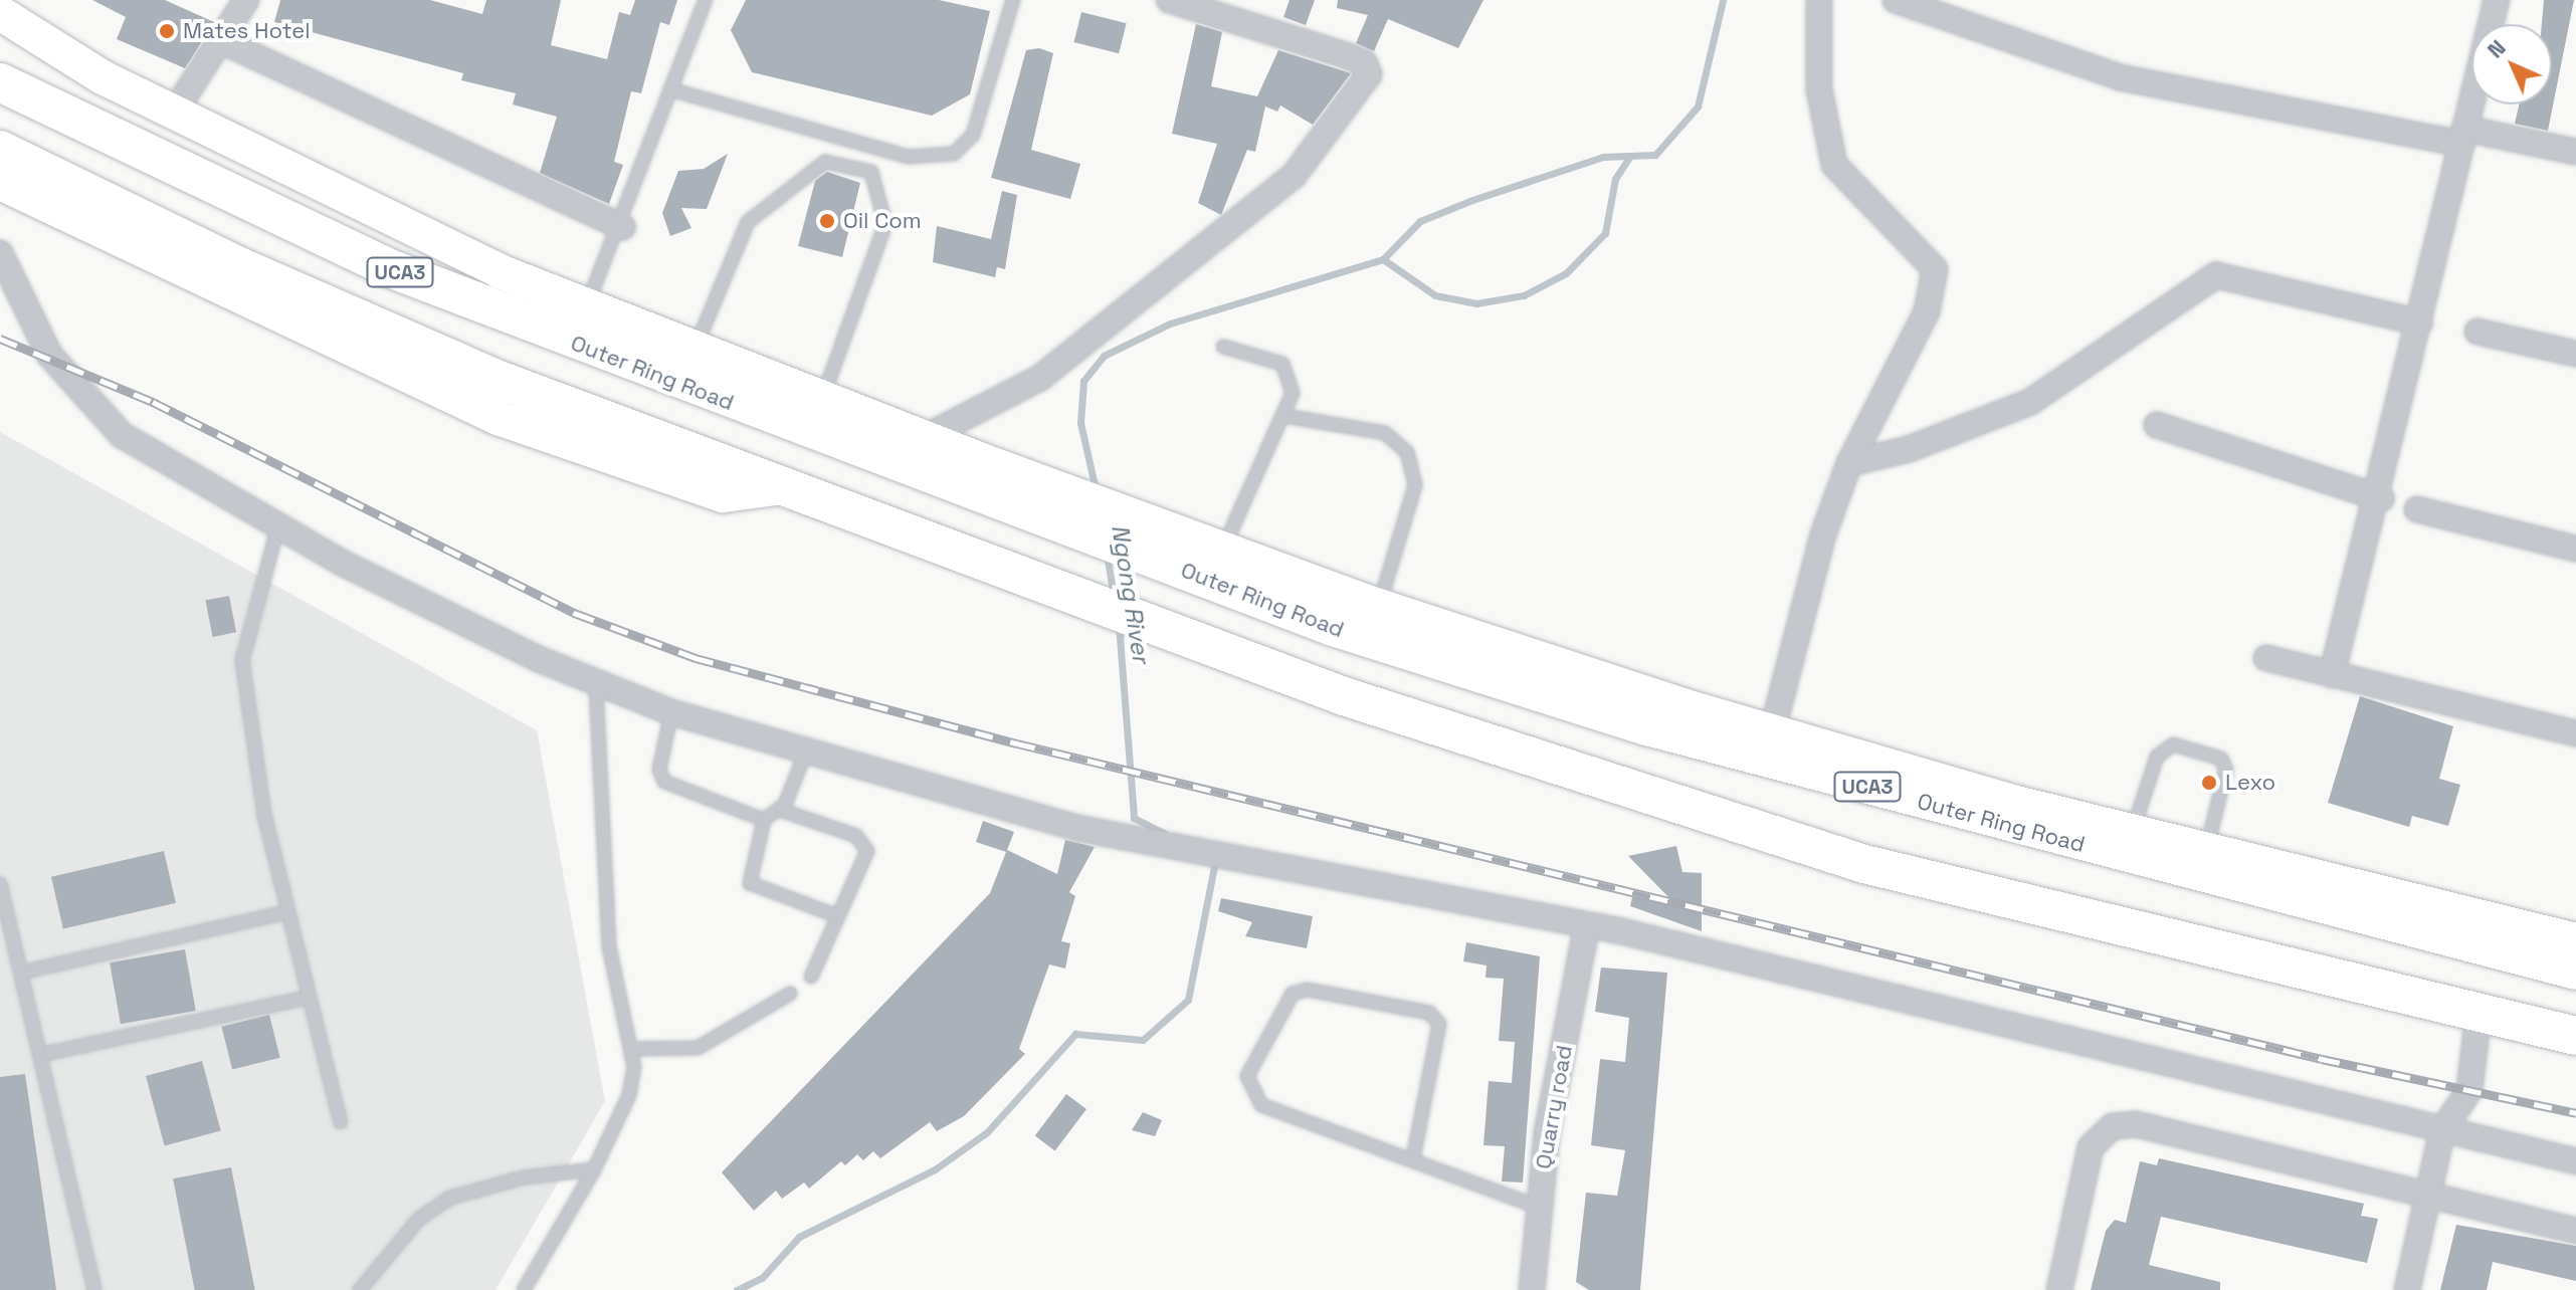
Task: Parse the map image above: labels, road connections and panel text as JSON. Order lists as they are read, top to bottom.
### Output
{
  "streets": {
    "main road": ["UCA3", "Outer Ring Road"],
    "street": ["Quarry road"]
  },
  "crossings": [
    ["UCA3", "Outer Ring Road"]
  ],
  "water": ["Ngong River"],
  "places": ["Mates Hotel", "Oil Com", "Lexo"],
  "north": "top left"
}
